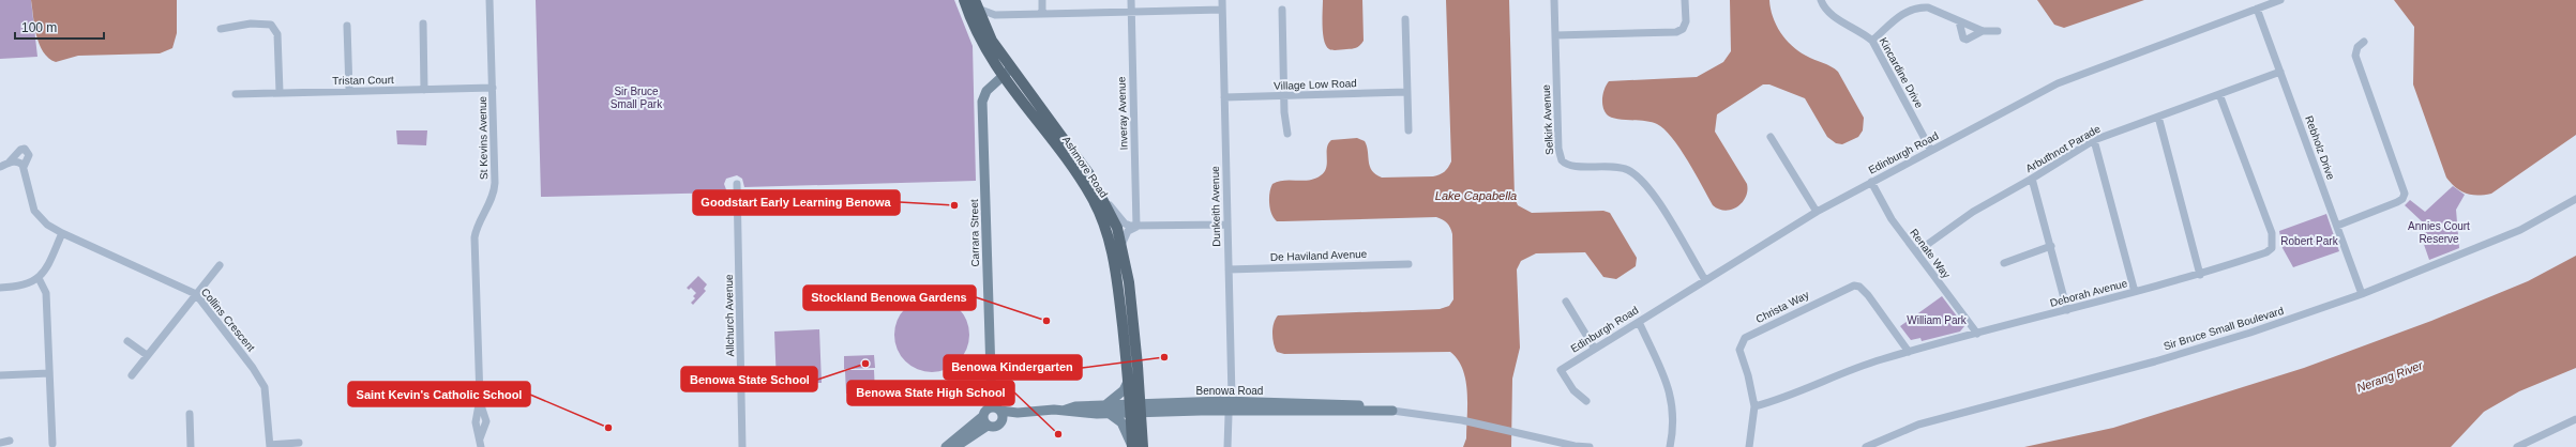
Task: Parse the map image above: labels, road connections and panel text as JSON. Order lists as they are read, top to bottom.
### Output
{
  "streets": {
    "main road": ["Ashmore Road", "Carrara Street", "Benowa Road"],
    "street": [
      "Kincardine Drive",
      "Tristan Court",
      "Village Low Road",
      "Inveray Avenue",
      "Selkirk Avenue",
      "St Kevins Avenue",
      "Rebholz Drive",
      "Arbuthnot Parade",
      "Edinburgh Road",
      "Dunkeith Avenue",
      "Renate Way",
      "De Haviland Avenue",
      "Deborah Avenue",
      "Christa Way",
      "Allchurch Avenue",
      "Collins Crescent",
      "Sir Bruce Small Boulevard"
    ]
  },
  "crossings": [
    ["Kincardine Drive", "Edinburgh Road"],
    ["Tristan Court", "St Kevins Avenue"],
    ["Village Low Road", "Dunkeith Avenue"],
    ["Selkirk Avenue", "Edinburgh Road"],
    ["Rebholz Drive", "Arbuthnot Parade"],
    ["Rebholz Drive", "Edinburgh Road"],
    ["Rebholz Drive", "Sir Bruce Small Boulevard"],
    ["Arbuthnot Parade", "Renate Way"],
    ["Arbuthnot Parade", "Deborah Avenue"],
    ["Edinburgh Road", "Renate Way"],
    ["Ashmore Road", "Carrara Street"],
    ["Ashmore Road", "Benowa Road"],
    ["Dunkeith Avenue", "De Haviland Avenue"],
    ["Dunkeith Avenue", "Benowa Road"],
    ["Carrara Street", "Benowa Road"],
    ["Renate Way", "Deborah Avenue"],
    ["Deborah Avenue", "Christa Way"]
  ],
  "water": ["Lake Capabella", "Nerang River"],
  "parks": [
    "Sir Bruce Small Park",
    "Annies Court Reserve",
    "Robert Park",
    "William Park"
  ],
  "places": [
    "Goodstart Early Learning Benowa",
    "Stockland Benowa Gardens",
    "Benowa Kindergarten",
    "Benowa State School",
    "Saint Kevin's Catholic School",
    "Benowa State High School"
  ],
  "scale_bar": "100 m"
}
